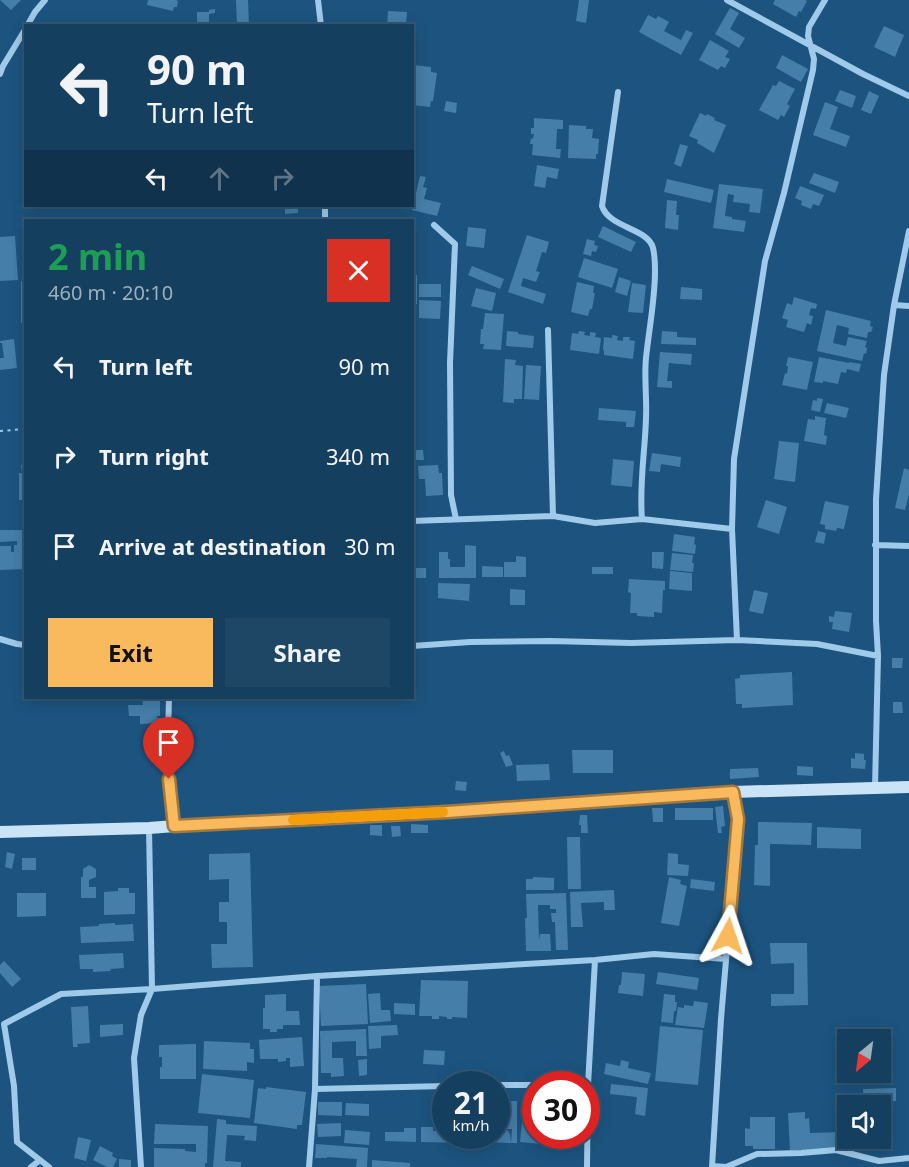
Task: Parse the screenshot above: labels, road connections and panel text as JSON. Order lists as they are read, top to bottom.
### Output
{
  "north": "bottom left",
  "page": {
    "turn": ["90 m", "Turn left"],
    "heading": ["2 min", "460 m · 20:10"],
    "list": [
      {
        "name": "Turn left",
        "value": "90 m"
      },
      {
        "name": "Turn right",
        "value": "340 m"
      },
      {
        "name": "Arrive at destination",
        "value": "30 m"
      }
    ],
    "buttons": ["Exit", "Share"],
    "speed": "21 km/h",
    "limit": "30"
  }
}
